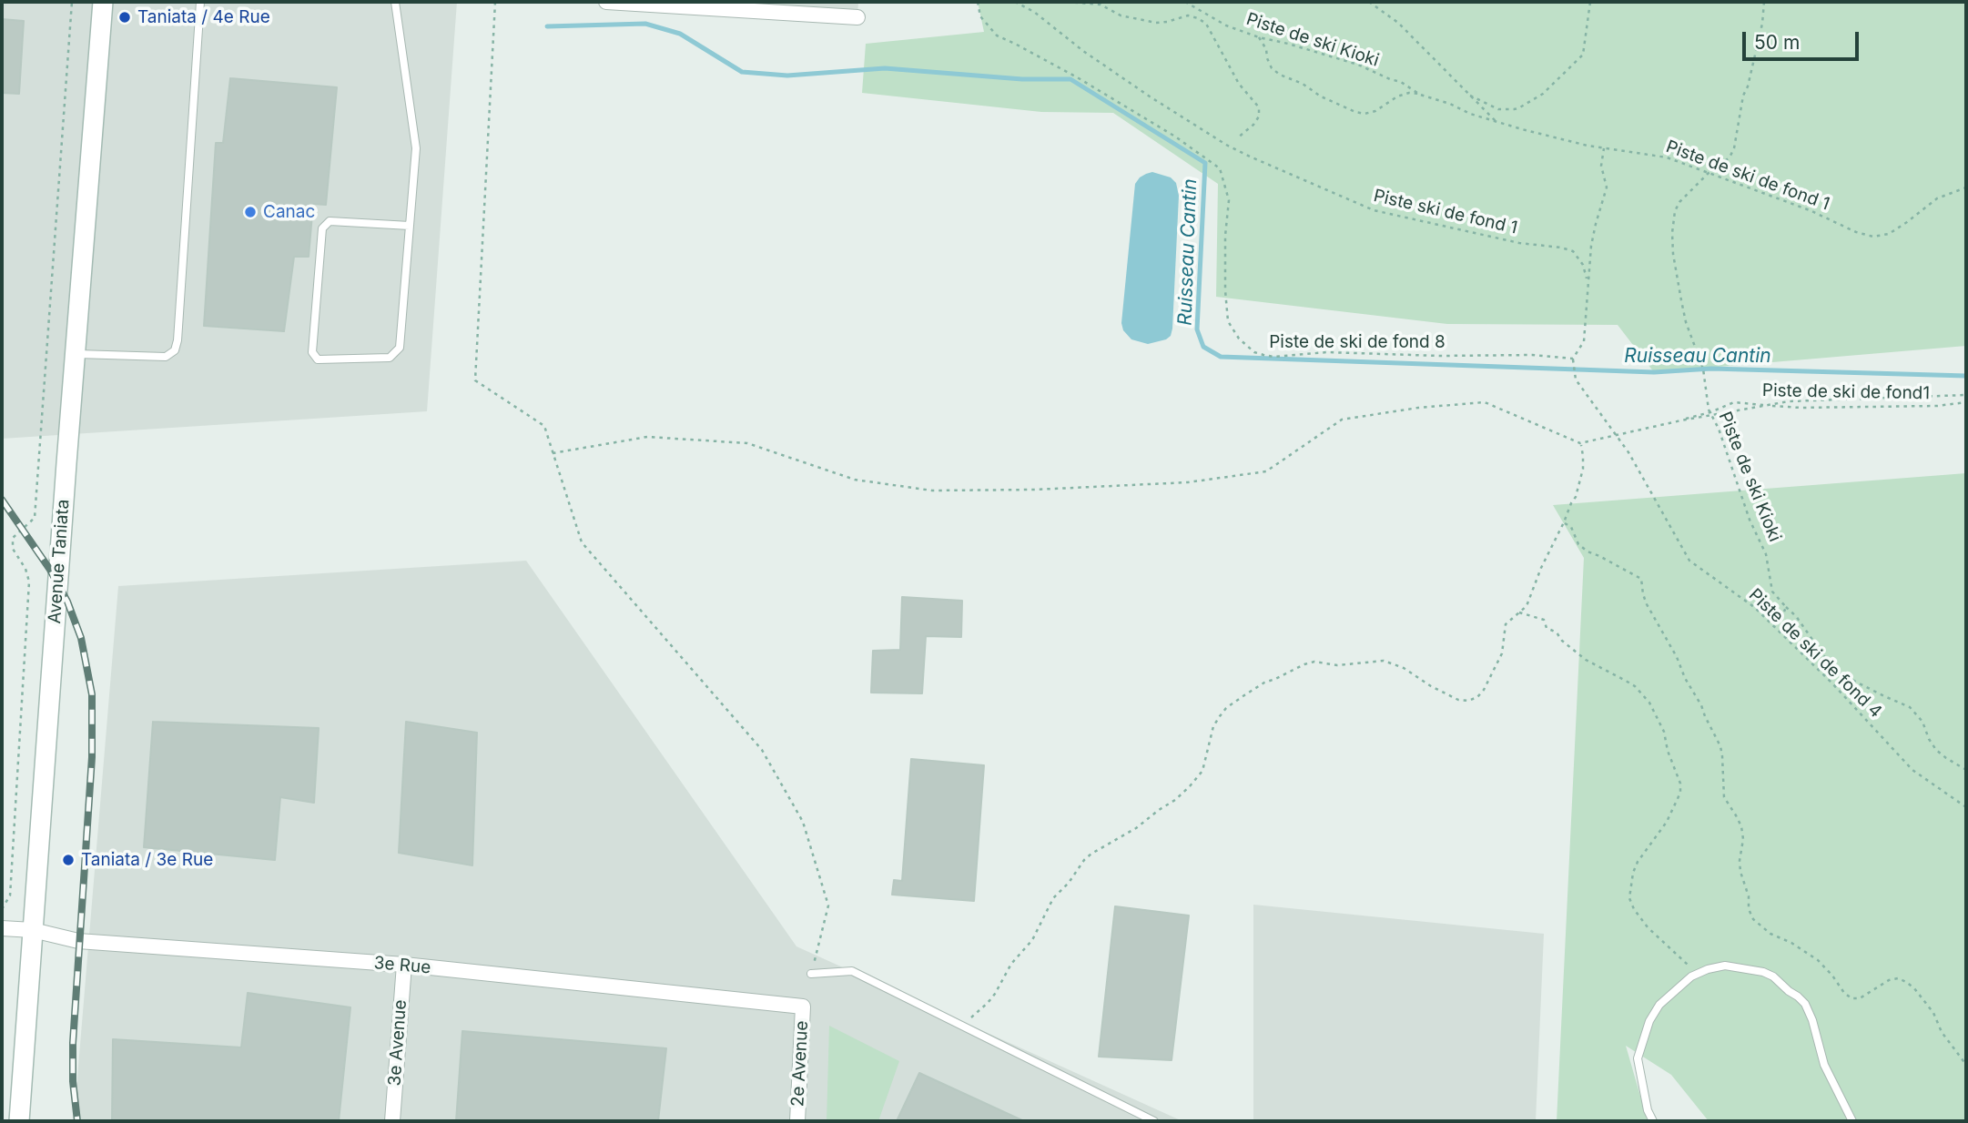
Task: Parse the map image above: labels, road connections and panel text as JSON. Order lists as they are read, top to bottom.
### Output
{
  "streets": {
    "main road": ["Avenue Taniata"],
    "street": ["3e Rue", "3e Avenue", "2e Avenue"],
    "path": [
      "Piste de ski Kioki",
      "Piste de ski de fond 1",
      "Piste ski de fond 1",
      "Piste de ski de fond 8",
      "Piste de ski de fond1",
      "Piste de ski de fond 4"
    ]
  },
  "crossings": [
    ["Piste de ski Kioki", "Piste de ski de fond 1"],
    ["Piste de ski Kioki", "Piste de ski de fond1"],
    ["Piste de ski de fond 8", "Piste de ski de fond 4"],
    ["Avenue Taniata", "3e Rue"],
    ["3e Rue", "3e Avenue"],
    ["3e Rue", "2e Avenue"]
  ],
  "water": ["Ruisseau Cantin"],
  "places": ["Taniata / 4e Rue", "Canac", "Taniata / 3e Rue"],
  "scale_bar": "50 m"
}
